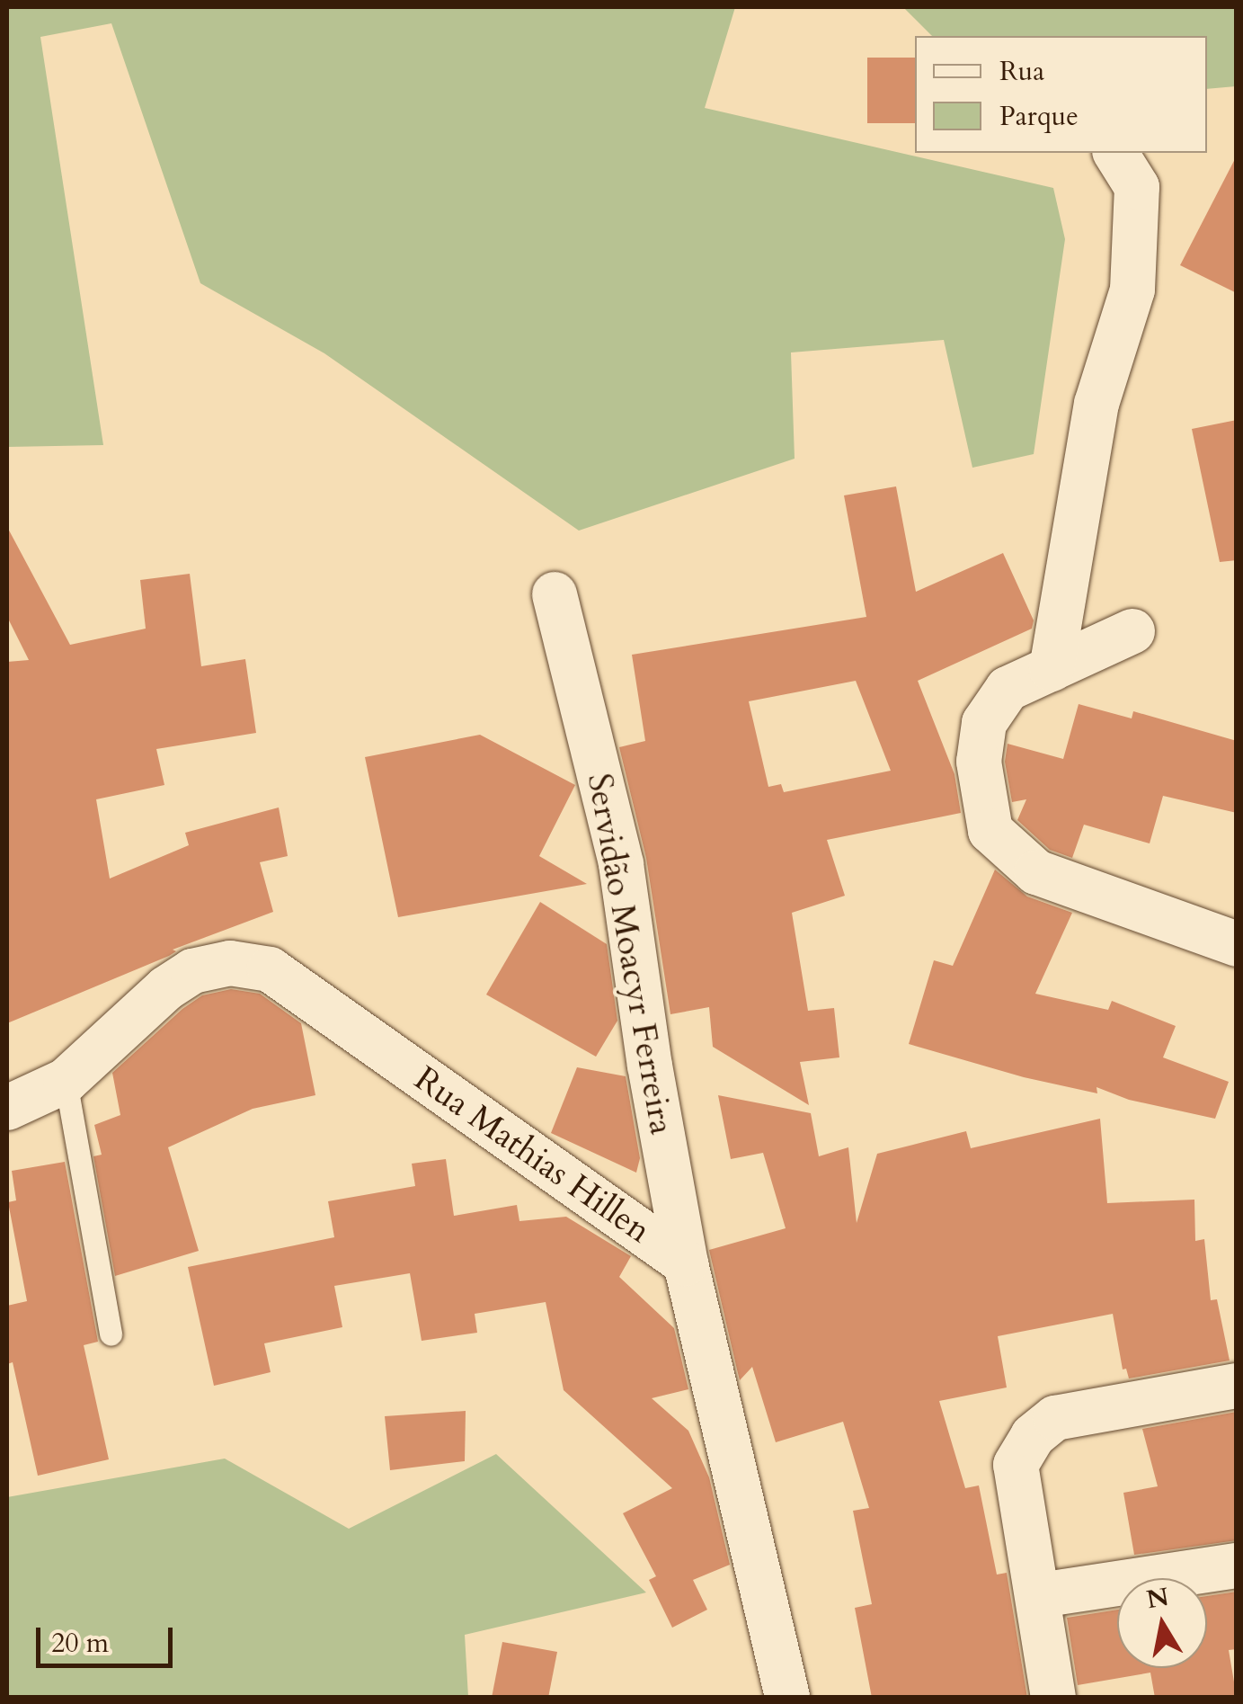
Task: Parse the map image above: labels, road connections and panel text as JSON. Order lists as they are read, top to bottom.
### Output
{
  "streets": {
    "street": ["Servidão Moacyr Ferreira", "Rua Mathias Hillen"]
  },
  "crossings": [
    ["Servidão Moacyr Ferreira", "Rua Mathias Hillen"]
  ],
  "legend": ["Rua", "Parque"],
  "scale_bar": "20 m",
  "north": "top"
}
